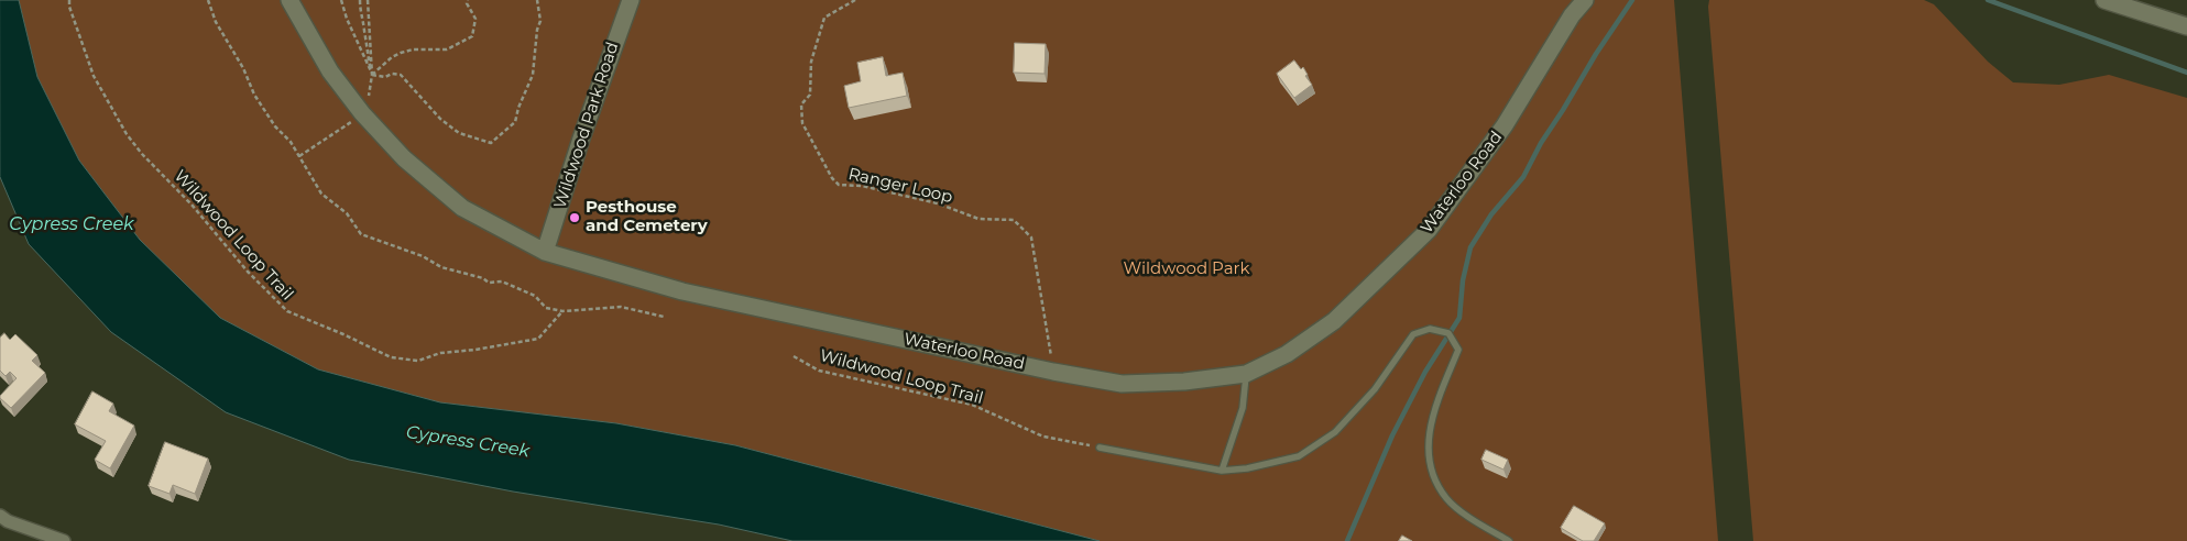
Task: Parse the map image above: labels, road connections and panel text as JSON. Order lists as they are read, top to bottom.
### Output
{
  "streets": {
    "street": ["Wildwood Park Road", "Waterloo Road"],
    "path": ["Ranger Loop", "Wildwood Loop Trail"]
  },
  "crossings": [
    ["Wildwood Park Road", "Waterloo Road"],
    ["Waterloo Road", "Ranger Loop"]
  ],
  "water": ["Cypress Creek"],
  "parks": ["Wildwood Park"],
  "places": ["Pesthouse and Cemetery"]
}
